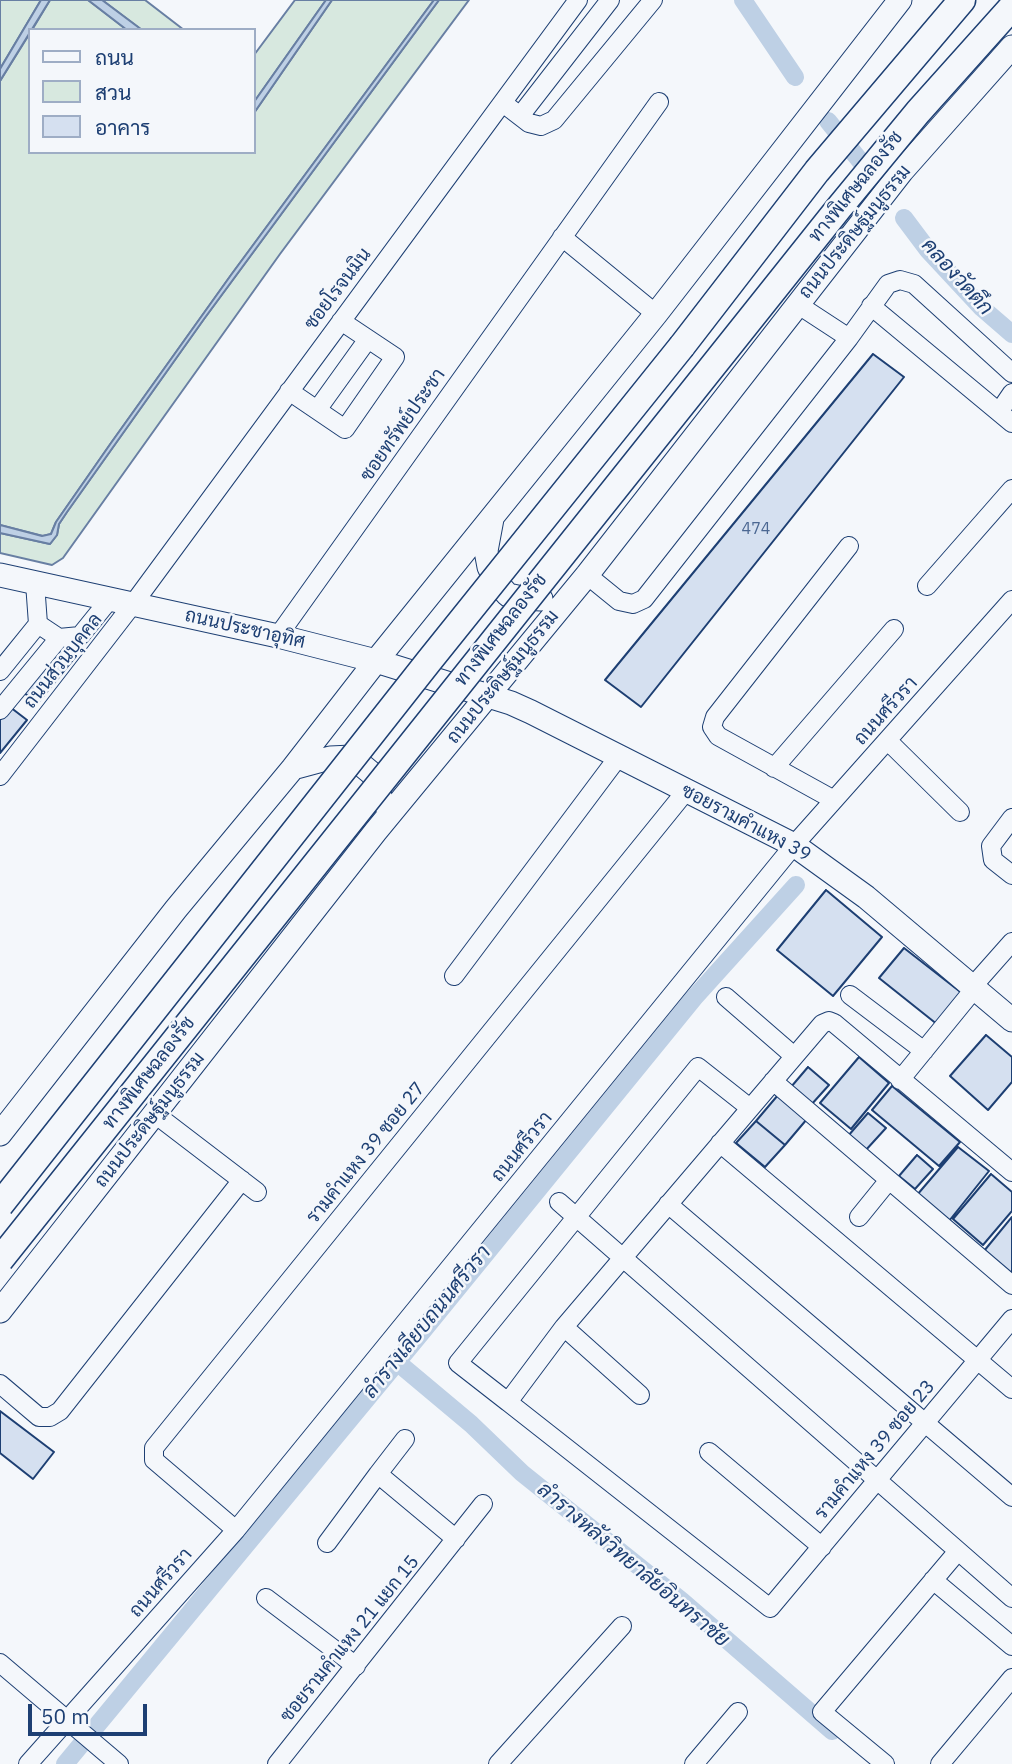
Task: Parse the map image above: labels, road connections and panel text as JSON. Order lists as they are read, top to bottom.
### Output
{
  "streets": {
    "highway": ["ทางพิเศษฉลองรัช"],
    "main road": ["ถนนประดิษฐ์มนูธรรม", "ถนนประชาอุทิศ", "ซอยรามคำแหง 39"],
    "street": [
      "ซอยโรจนมิน",
      "ซอยทรัพย์ประชา",
      "ถนนส่วนบุคคล",
      "ถนนศรีวรา",
      "รามคำแหง 39 ซอย 27",
      "รามคำแหง 39 ซอย 23",
      "ซอยรามคำแหง 21 แยก 15"
    ]
  },
  "crossings": [
    ["ถนนประดิษฐ์มนูธรรม", "ถนนประชาอุทิศ"],
    ["ถนนประดิษฐ์มนูธรรม", "ซอยรามคำแหง 39"],
    ["ซอยโรจนมิน", "ถนนประชาอุทิศ"],
    ["ซอยโรจนมิน", "ถนนส่วนบุคคล"],
    ["ซอยทรัพย์ประชา", "ถนนประชาอุทิศ"],
    ["ถนนประชาอุทิศ", "ถนนส่วนบุคคล"],
    ["ถนนประชาอุทิศ", "ซอยรามคำแหง 39"],
    ["ถนนศรีวรา", "ซอยรามคำแหง 39"],
    ["ถนนศรีวรา", "รามคำแหง 39 ซอย 27"],
    ["ซอยรามคำแหง 39", "รามคำแหง 39 ซอย 27"]
  ],
  "water": ["คลองวัดตึก", "ลำรางเลียบถนนศรีวรา", "ลำรางหลังวิทยาลัยอินทราชัย"],
  "house_numbers": ["474"],
  "legend": ["ถนน", "สวน", "อาคาร"],
  "scale_bar": "50 m"
}
